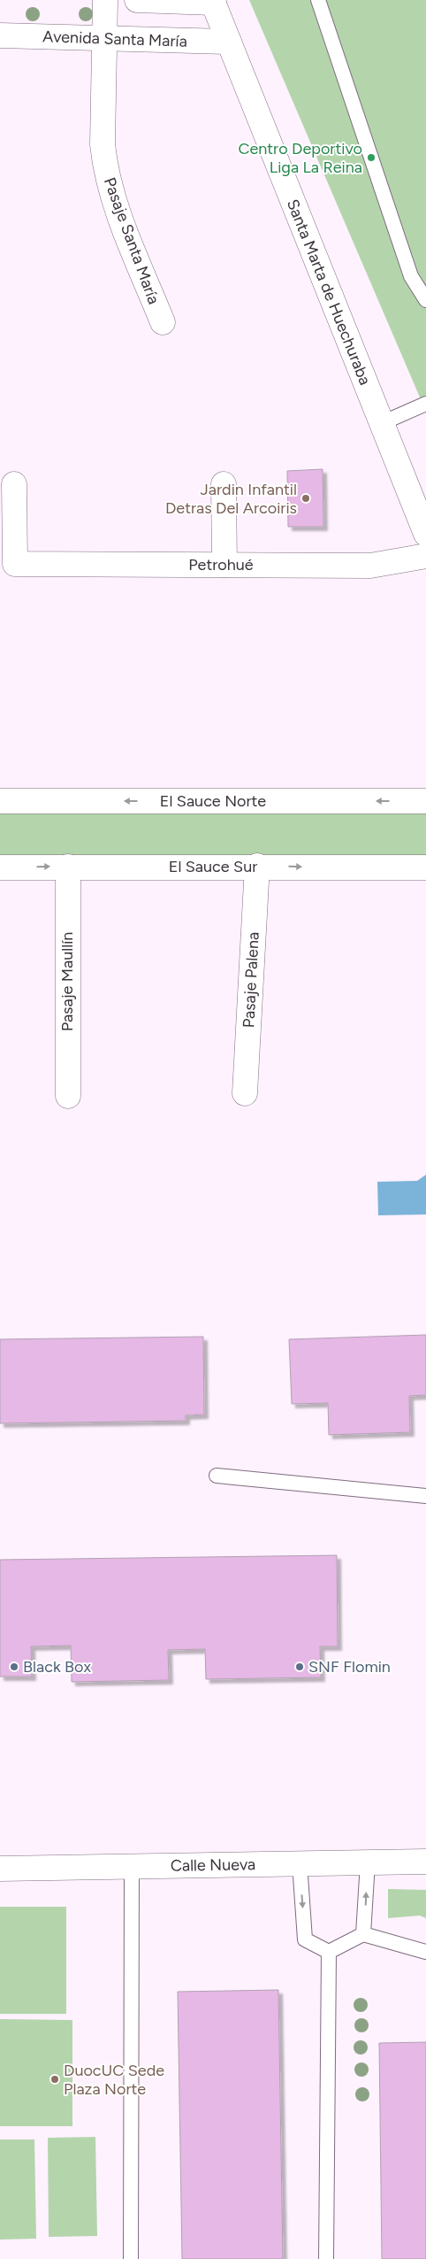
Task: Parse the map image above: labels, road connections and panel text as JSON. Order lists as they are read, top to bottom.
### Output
{
  "streets": {
    "street": [
      "Avenida Santa María",
      "Pasaje Santa María",
      "Santa Marta de Huechuraba",
      "Petrohué",
      "El Sauce Norte",
      "El Sauce Sur",
      "Pasaje Palena",
      "Pasaje Maullín",
      "Calle Nueva"
    ]
  },
  "crossings": [
    ["Avenida Santa María", "Pasaje Santa María"],
    ["Avenida Santa María", "Santa Marta de Huechuraba"],
    ["El Sauce Sur", "Pasaje Palena"],
    ["El Sauce Sur", "Pasaje Maullín"]
  ],
  "one_way": ["El Sauce Norte", "El Sauce Sur"],
  "places": [
    "Centro Deportivo Liga La Reina",
    "Jardin Infantil Detras Del Arcoiris",
    "Black Box",
    "SNF Flomin",
    "DuocUC Sede Plaza Norte"
  ]
}
